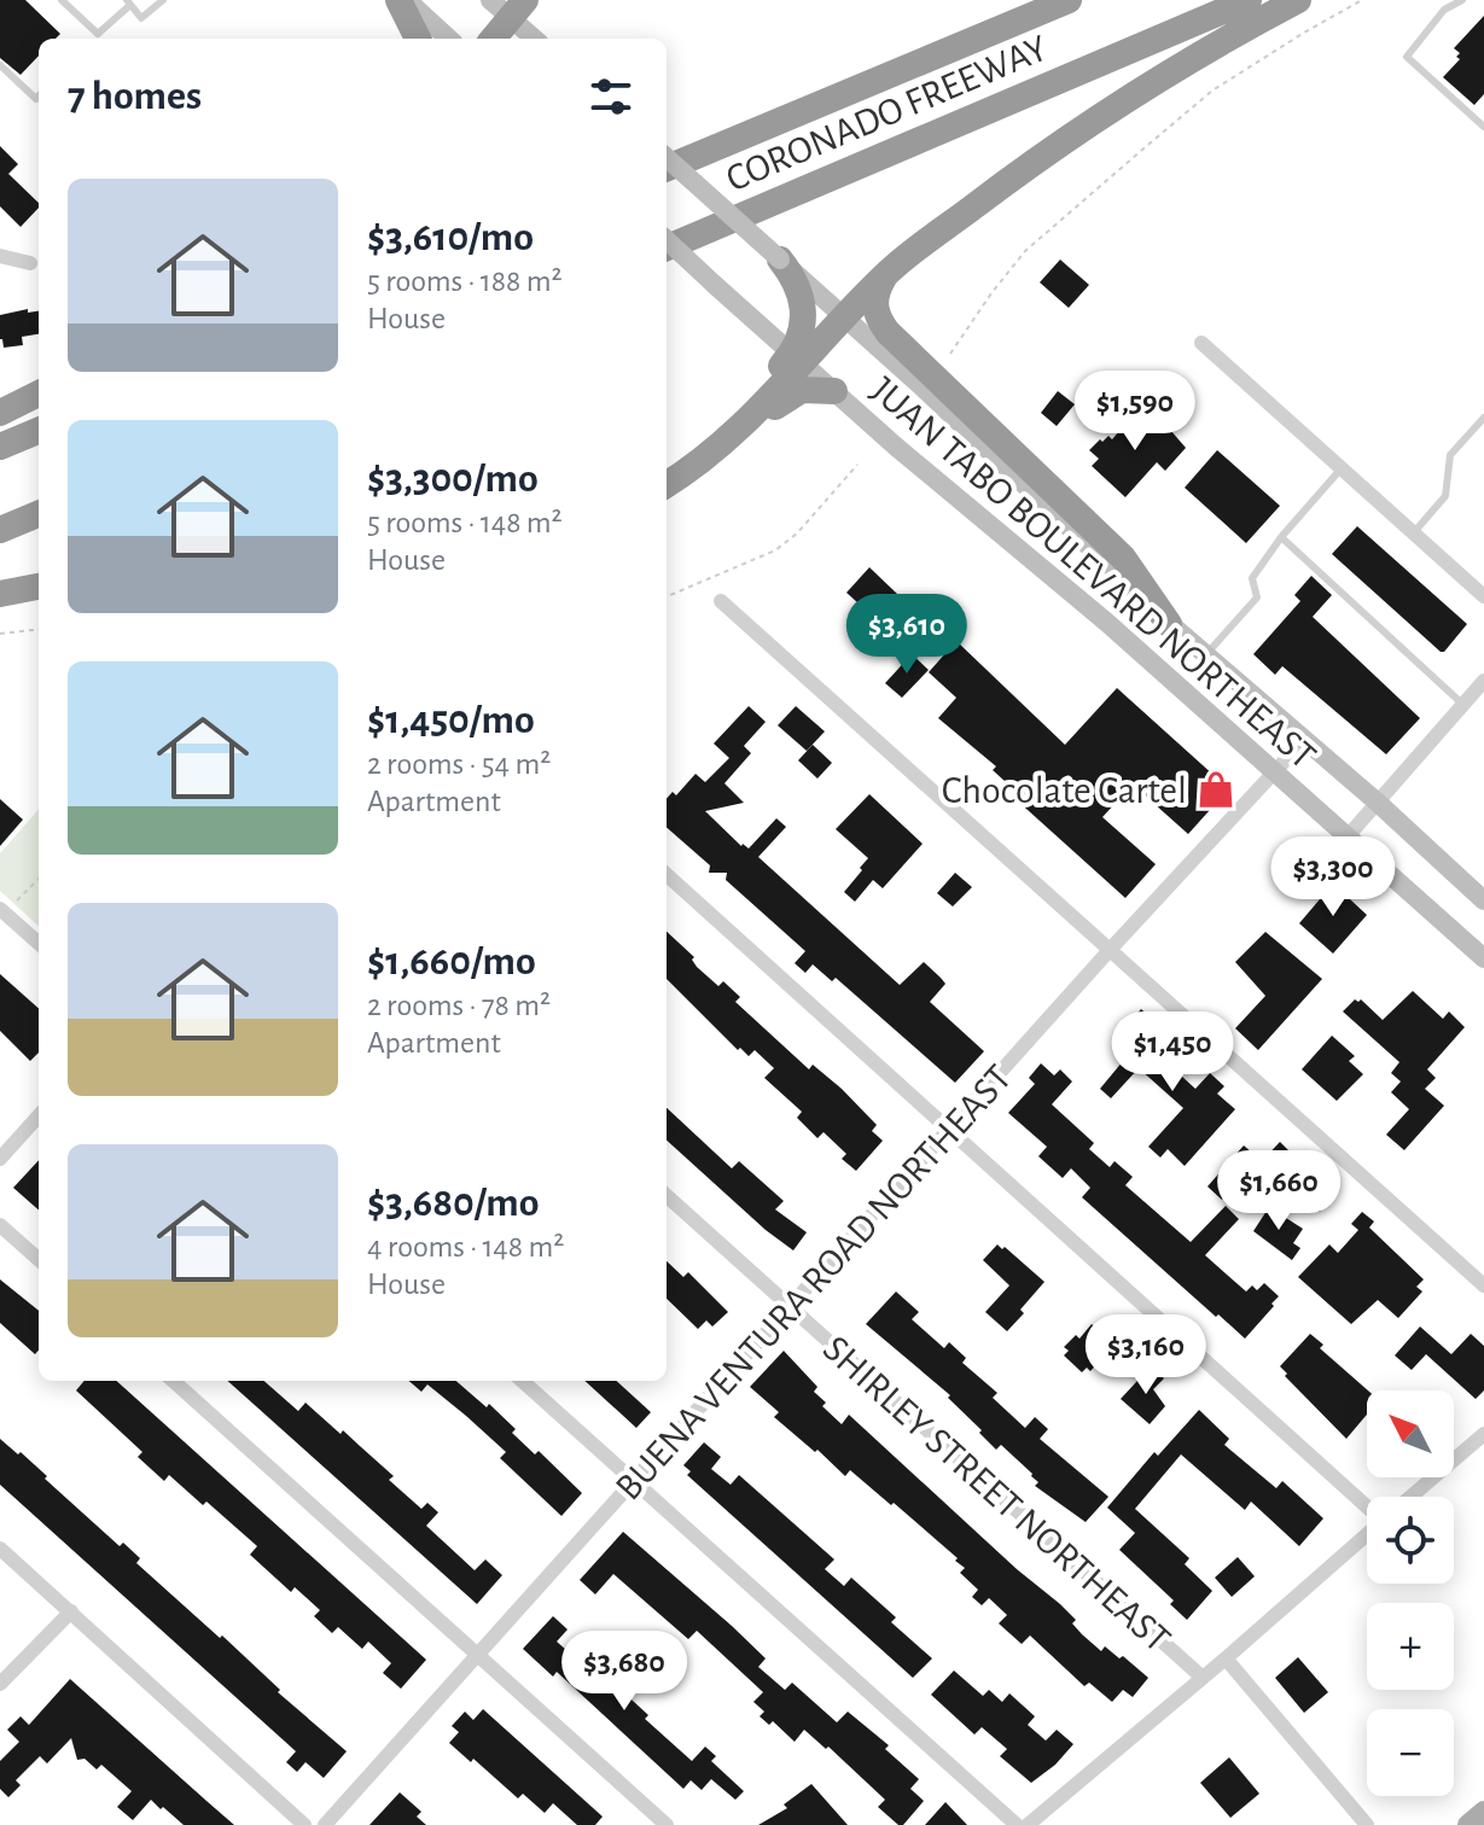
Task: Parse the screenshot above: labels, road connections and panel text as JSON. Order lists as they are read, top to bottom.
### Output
{
  "streets": {
    "highway": ["CORONADO FREEWAY"],
    "main road": ["JUAN TABO BOULEVARD NORTHEAST"],
    "street": ["BUENA VENTURA ROAD NORTHEAST", "SHIRLEY STREET NORTHEAST"]
  },
  "crossings": [
    ["JUAN TABO BOULEVARD NORTHEAST", "BUENA VENTURA ROAD NORTHEAST"],
    ["BUENA VENTURA ROAD NORTHEAST", "SHIRLEY STREET NORTHEAST"]
  ],
  "places": {
    "shop": ["Chocolate Cartel"]
  },
  "north": "top left",
  "page": {
    "heading": "7 homes",
    "list": [
      {
        "name": "$3,610/mo",
        "note": "5 rooms · 188 m² · House"
      },
      {
        "name": "$3,300/mo",
        "note": "5 rooms · 148 m² · House"
      },
      {
        "name": "$1,450/mo",
        "note": "2 rooms · 54 m² · Apartment"
      },
      {
        "name": "$1,660/mo",
        "note": "2 rooms · 78 m² · Apartment"
      },
      {
        "name": "$3,680/mo",
        "note": "4 rooms · 148 m² · House"
      }
    ],
    "price": [
      "$1,590",
      "$3,610",
      "$3,300",
      "$1,450",
      "$1,660",
      "$3,160",
      "$3,680"
    ],
    "map_buttons": ["+", "−"]
  }
}
